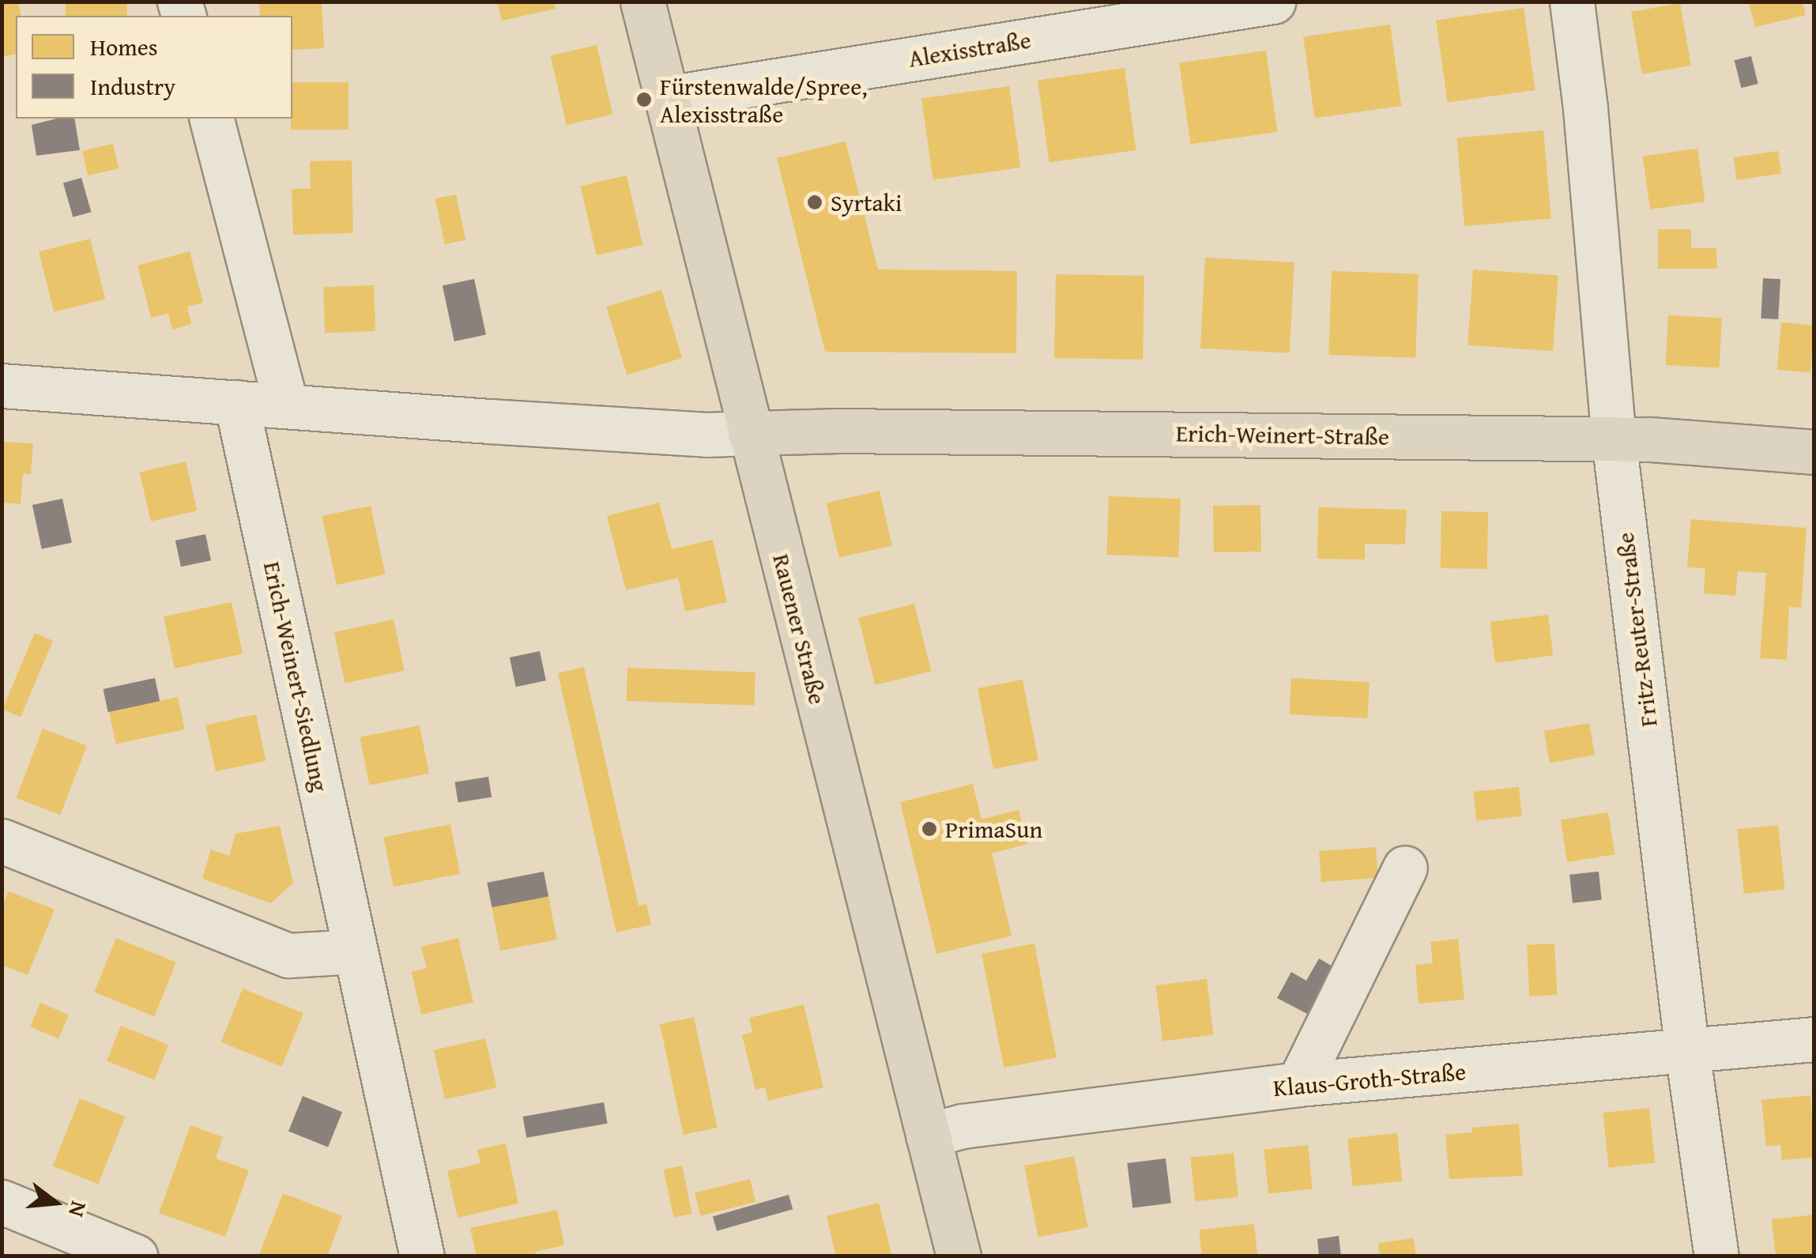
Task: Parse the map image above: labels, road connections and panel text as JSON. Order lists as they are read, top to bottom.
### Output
{
  "streets": {
    "main road": ["Erich-Weinert-Straße", "Rauener Straße"],
    "street": [
      "Alexisstraße",
      "Fritz-Reuter-Straße",
      "Erich-Weinert-Siedlung",
      "Klaus-Groth-Straße"
    ]
  },
  "crossings": [
    ["Alexisstraße", "Rauener Straße"],
    ["Erich-Weinert-Straße", "Rauener Straße"],
    ["Erich-Weinert-Straße", "Fritz-Reuter-Straße"],
    ["Rauener Straße", "Klaus-Groth-Straße"],
    ["Fritz-Reuter-Straße", "Klaus-Groth-Straße"]
  ],
  "places": ["Fürstenwalde/Spree, Alexisstraße", "Syrtaki", "PrimaSun"],
  "legend": ["Homes", "Industry"],
  "north": "right"
}
